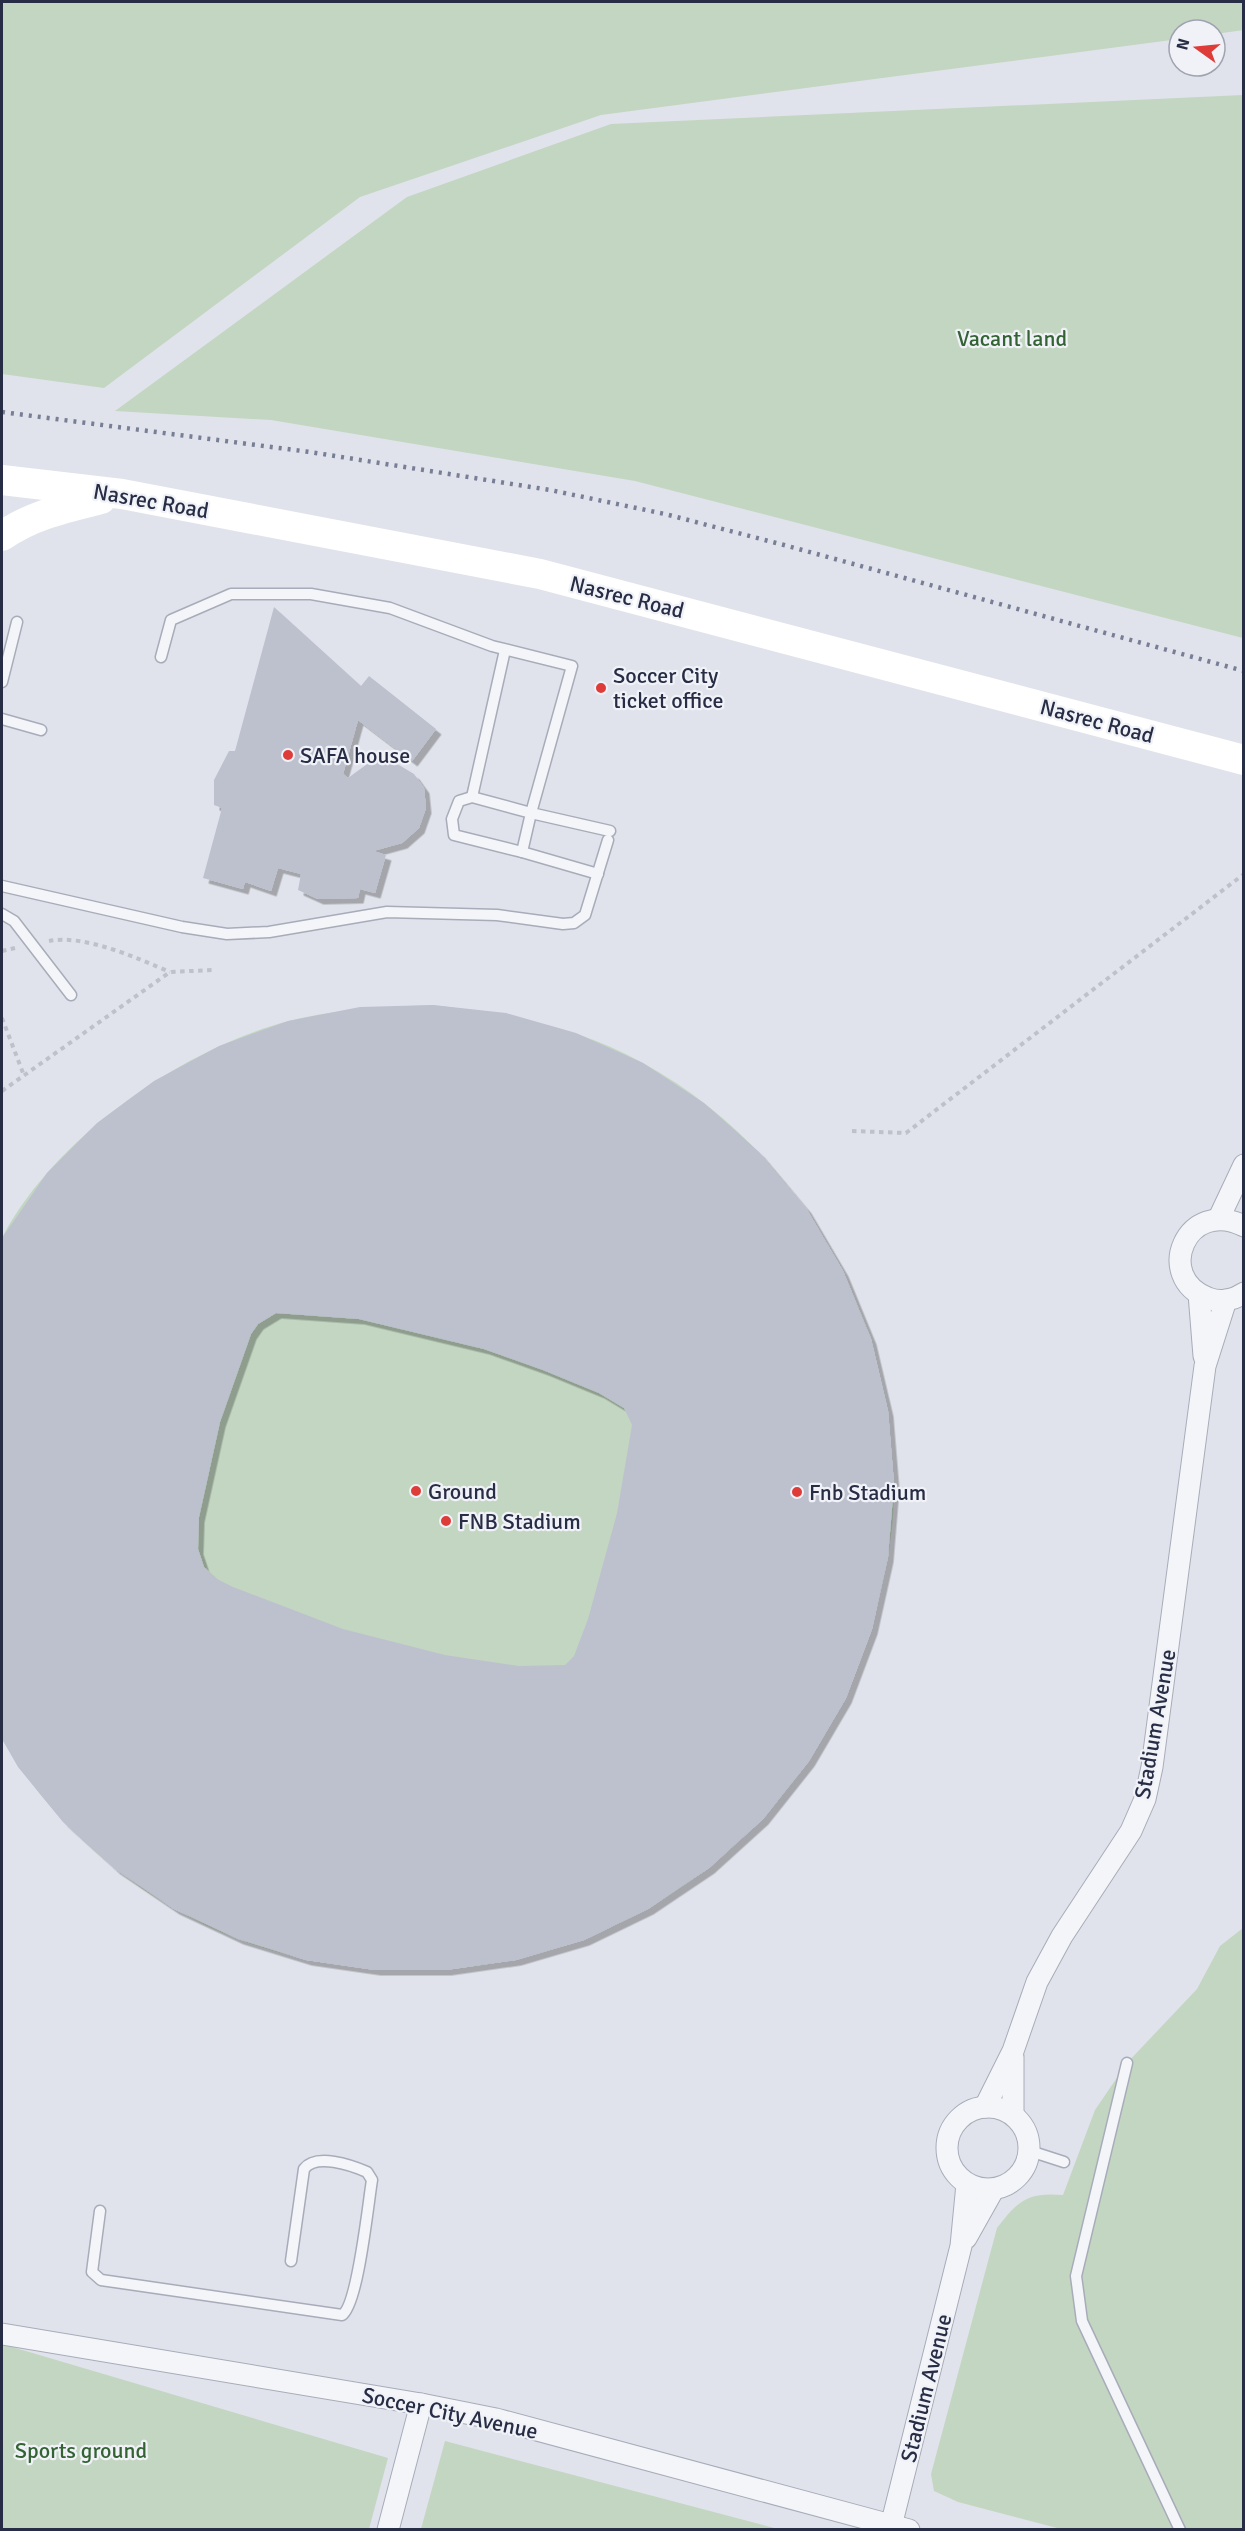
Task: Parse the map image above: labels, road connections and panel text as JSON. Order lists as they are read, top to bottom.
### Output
{
  "streets": {
    "main road": ["Nasrec Road"],
    "street": ["Stadium Avenue", "Soccer City Avenue"]
  },
  "crossings": [
    ["Stadium Avenue", "Soccer City Avenue"]
  ],
  "parks": ["Vacant land", "Sports ground"],
  "places": [
    "Soccer City ticket office",
    "SAFA house",
    "Ground",
    "Fnb Stadium",
    "FNB Stadium"
  ],
  "north": "left"
}
